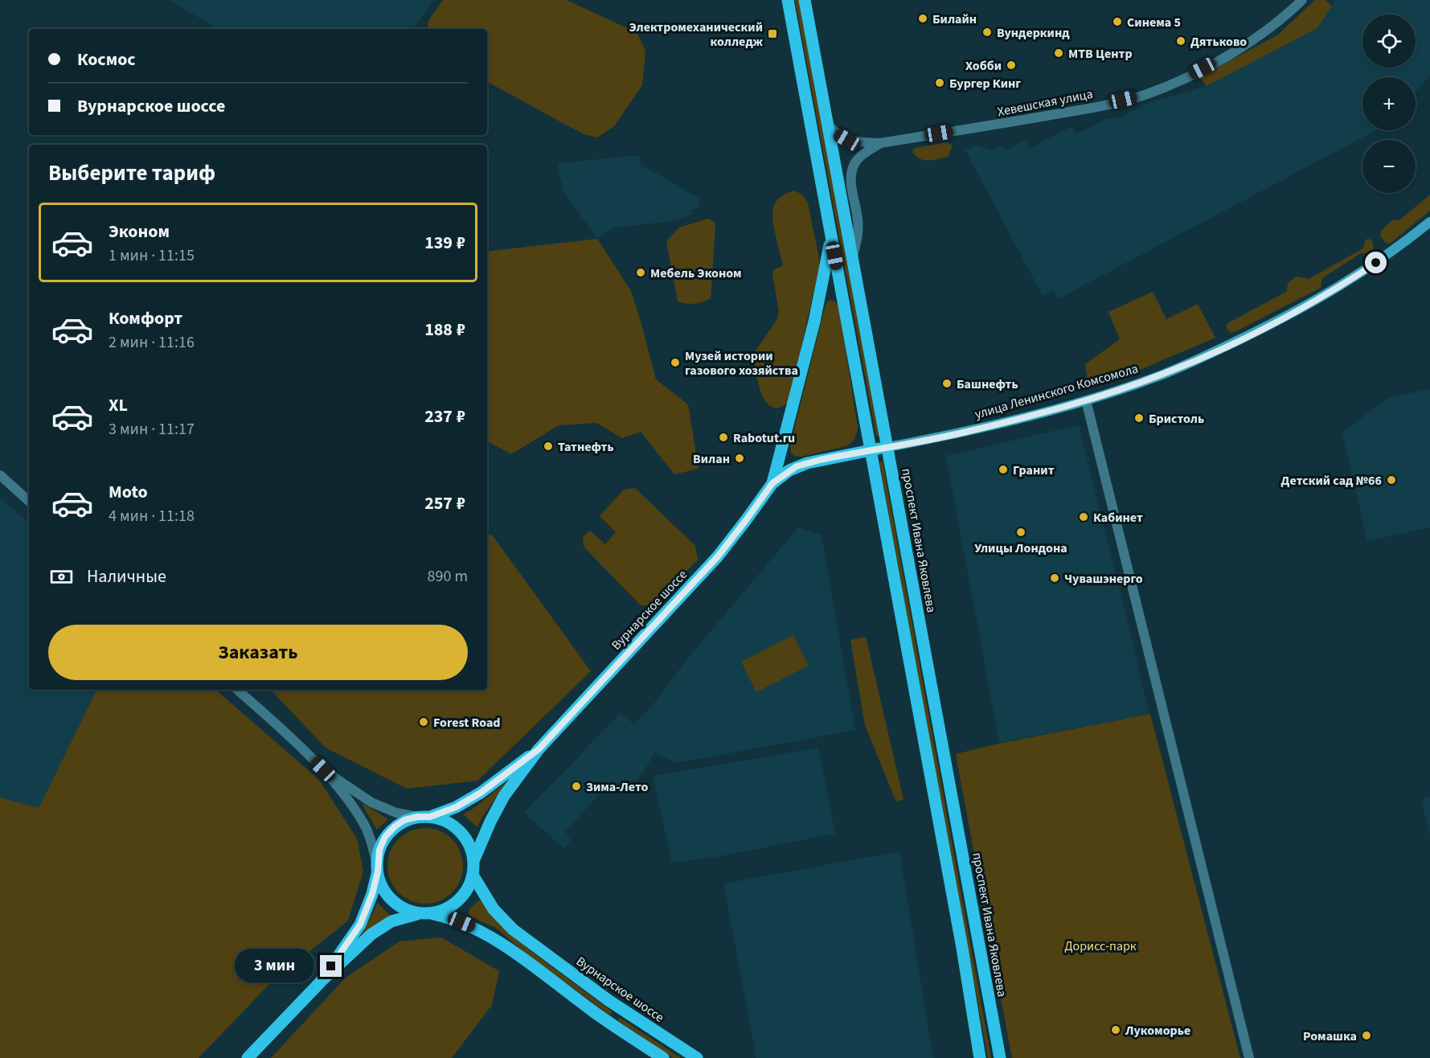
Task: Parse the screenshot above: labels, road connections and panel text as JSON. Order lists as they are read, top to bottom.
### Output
{
  "streets": {
    "main road": ["улица Ленинского Комсомола", "проспект Ивана Яковлева", "Вурнарское шоссе"],
    "street": ["Хевешская улица"]
  },
  "crossings": [
    ["улица Ленинского Комсомола", "проспект Ивана Яковлева"],
    ["улица Ленинского Комсомола", "Вурнарское шоссе"]
  ],
  "parks": ["Дорисс-парк"],
  "places": {
    "other": [
      "Билайн",
      "Синема 5",
      "Вундеркинд",
      "Дятьково",
      "МТВ Центр",
      "Хобби",
      "Бургер Кинг",
      "Мебель Эконом",
      "Музей истории газового хозяйства",
      "Башнефть",
      "Бристоль",
      "Rabotut.ru",
      "Татнефть",
      "Вилан",
      "Гранит",
      "Детский сад №66",
      "Кабинет",
      "Улицы Лондона",
      "Чувашэнерго",
      "Forest Road",
      "Зима-Лето",
      "Лукоморье",
      "Ромашка"
    ],
    "transit": ["Электромеханический колледж"]
  },
  "page": {
    "map_buttons": ["+", "−"],
    "banner": ["Космос", "Вурнарское шоссе"],
    "heading": "Выберите тариф",
    "list": [
      {
        "name": "Эконом",
        "note": "1 мин · 11:15",
        "value": "139 ₽"
      },
      {
        "name": "Комфорт",
        "note": "2 мин · 11:16",
        "value": "188 ₽"
      },
      {
        "name": "XL",
        "note": "3 мин · 11:17",
        "value": "237 ₽"
      },
      {
        "name": "Moto",
        "note": "4 мин · 11:18",
        "value": "257 ₽"
      }
    ],
    "pay": ["Наличные", "890 m"],
    "buttons": "Заказать",
    "bubble": "3 мин"
  }
}
